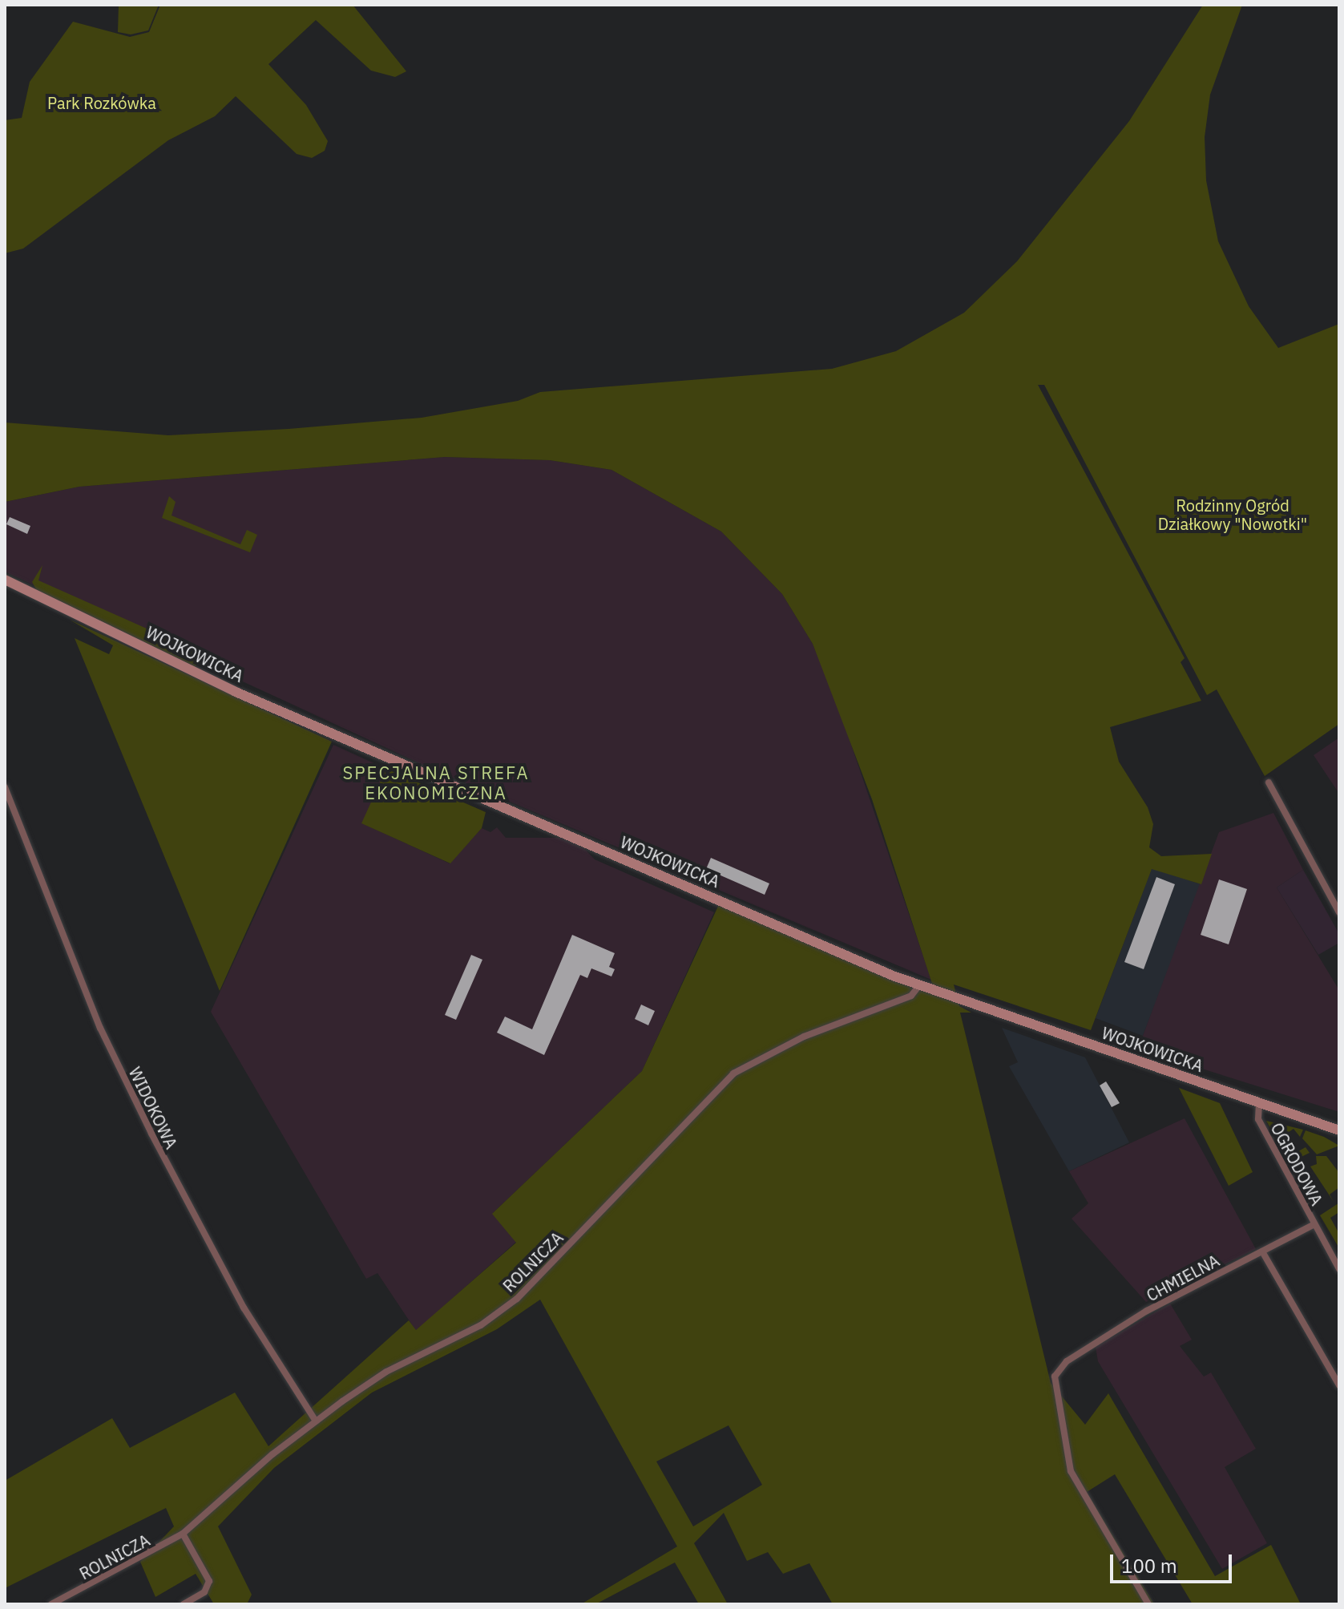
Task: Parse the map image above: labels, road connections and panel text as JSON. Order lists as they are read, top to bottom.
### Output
{
  "streets": {
    "street": [
      "WOJKOWICKA",
      "WIDOKOWA",
      "OGRODOWA",
      "ROLNICZA",
      "CHMIELNA"
    ]
  },
  "crossings": [
    ["WOJKOWICKA", "OGRODOWA"],
    ["WOJKOWICKA", "ROLNICZA"],
    ["WIDOKOWA", "ROLNICZA"],
    ["OGRODOWA", "CHMIELNA"]
  ],
  "districts": ["SPECJALNA STREFA EKONOMICZNA"],
  "parks": ["Park Rozkówka", "Rodzinny Ogród Działkowy \"Nowotki\""],
  "scale_bar": "100 m"
}
